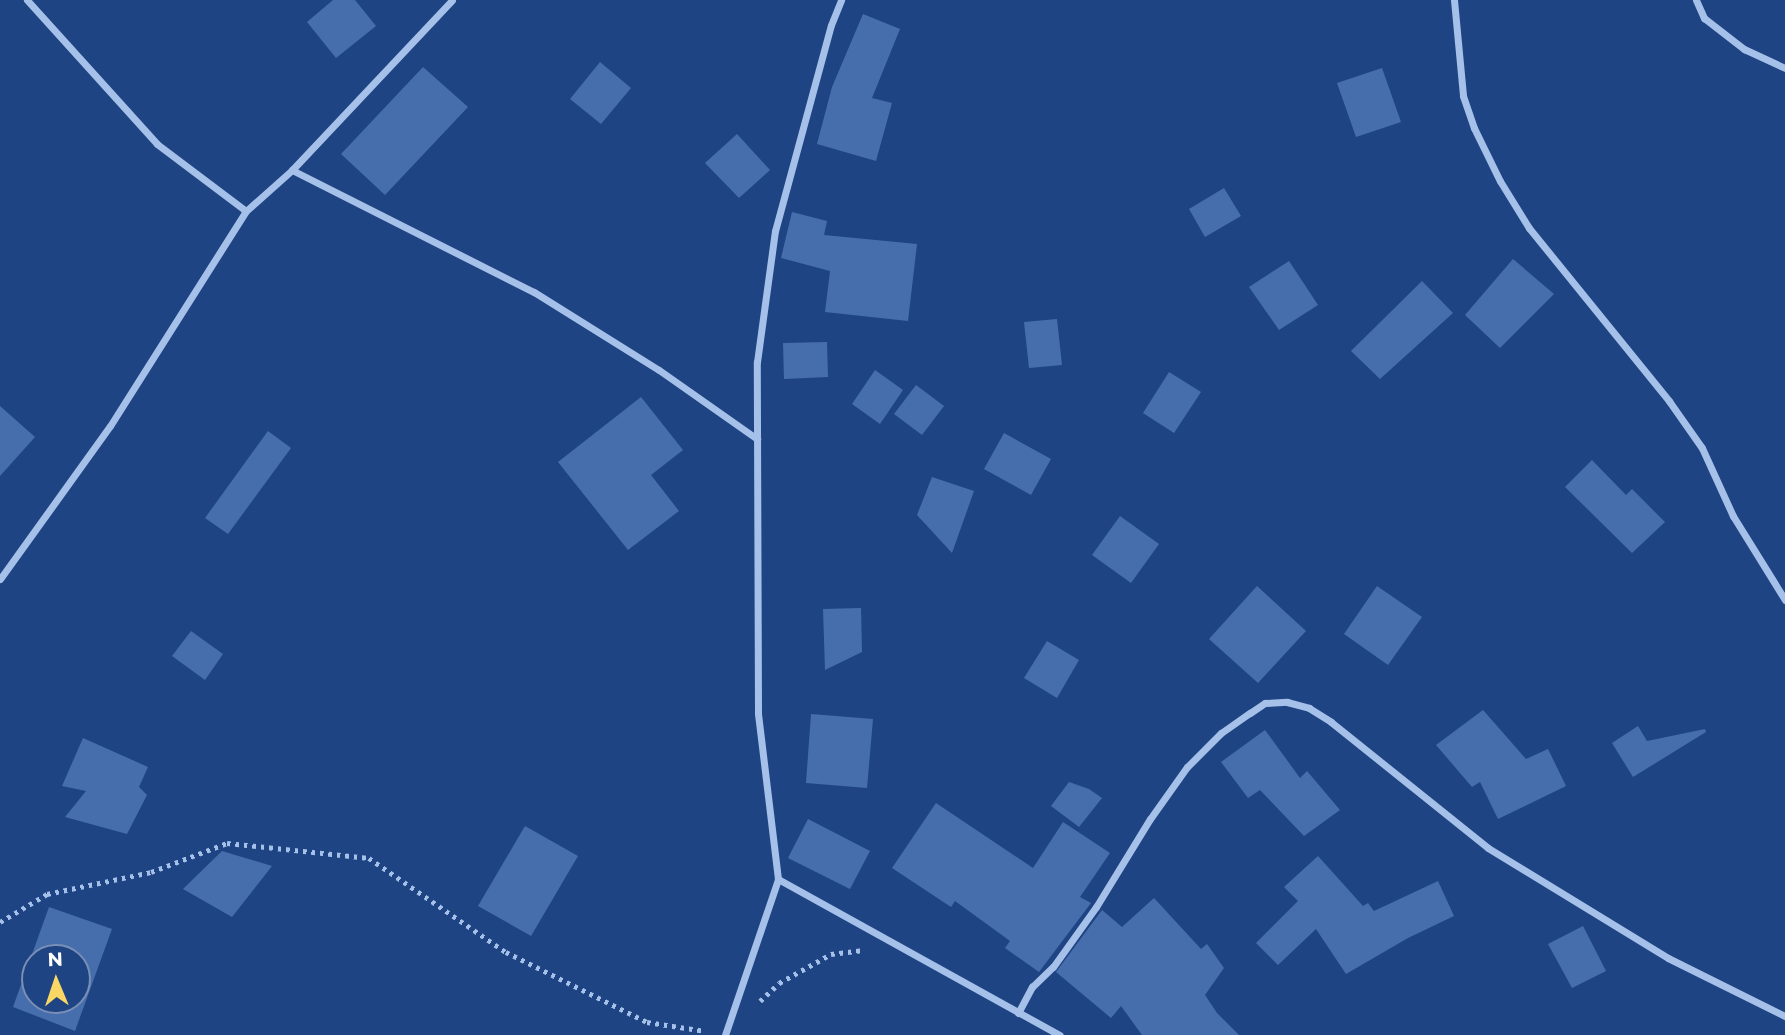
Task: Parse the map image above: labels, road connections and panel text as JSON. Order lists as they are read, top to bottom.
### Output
{
  "north": "top"
}
